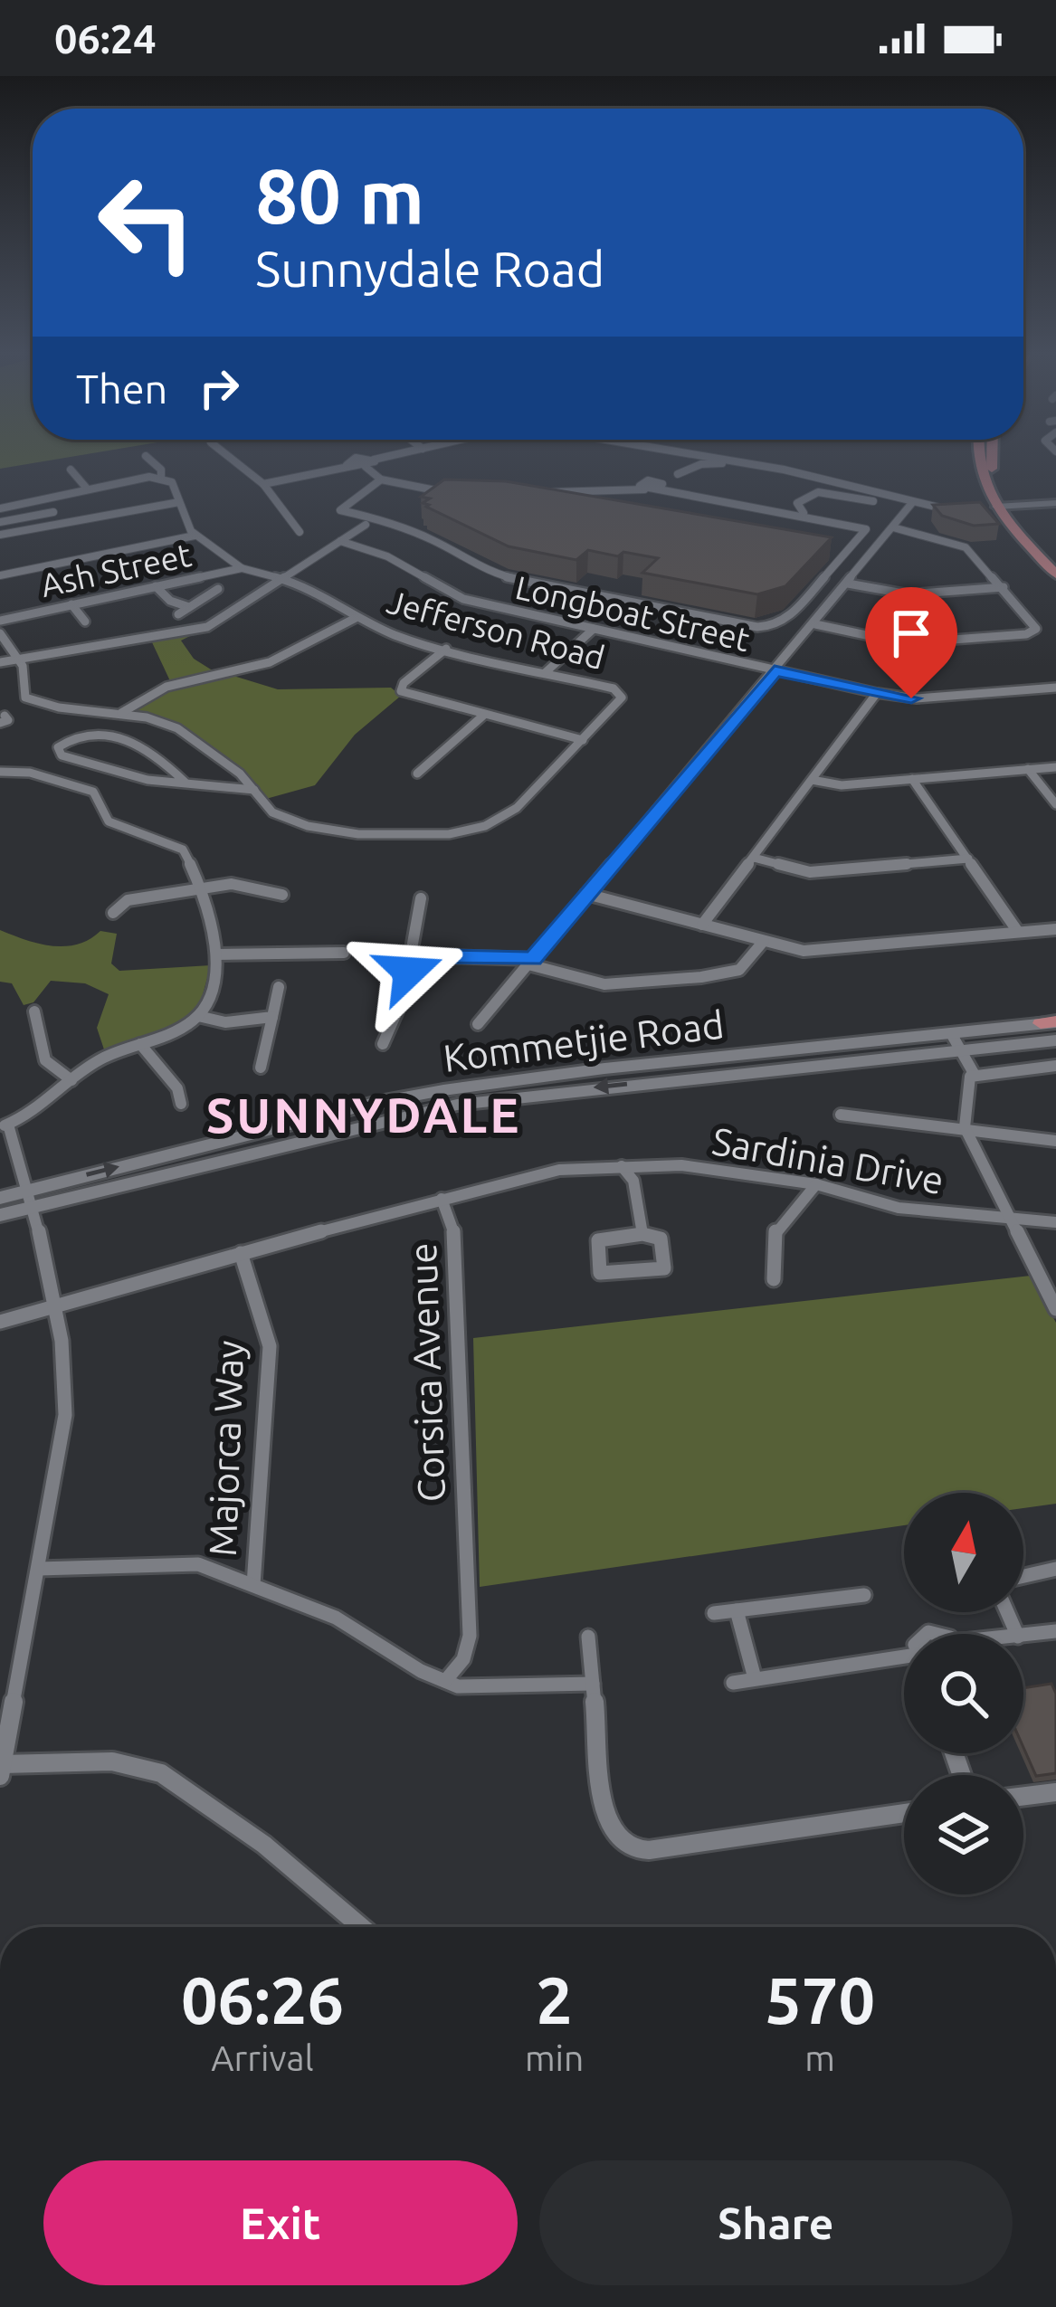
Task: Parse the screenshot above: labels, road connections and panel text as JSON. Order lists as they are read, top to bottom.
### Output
{
  "streets": {
    "main road": ["Kommetjie Road"],
    "street": [
      "Ash Street",
      "Longboat Street",
      "Jefferson Road",
      "Sardinia Drive",
      "Corsica Avenue",
      "Majorca Way"
    ]
  },
  "crossings": [
    ["Ash Street", "Jefferson Road"],
    ["Sardinia Drive", "Corsica Avenue"],
    ["Corsica Avenue", "Majorca Way"]
  ],
  "districts": ["SUNNYDALE"],
  "north": "top",
  "page": {
    "status": "06:24",
    "turn": ["80 m", "Sunnydale Road"],
    "then": "Then",
    "eta": [
      "06:26",
      "Arrival",
      "2",
      "min",
      "570",
      "m"
    ],
    "buttons": ["Exit", "Share"]
  }
}
